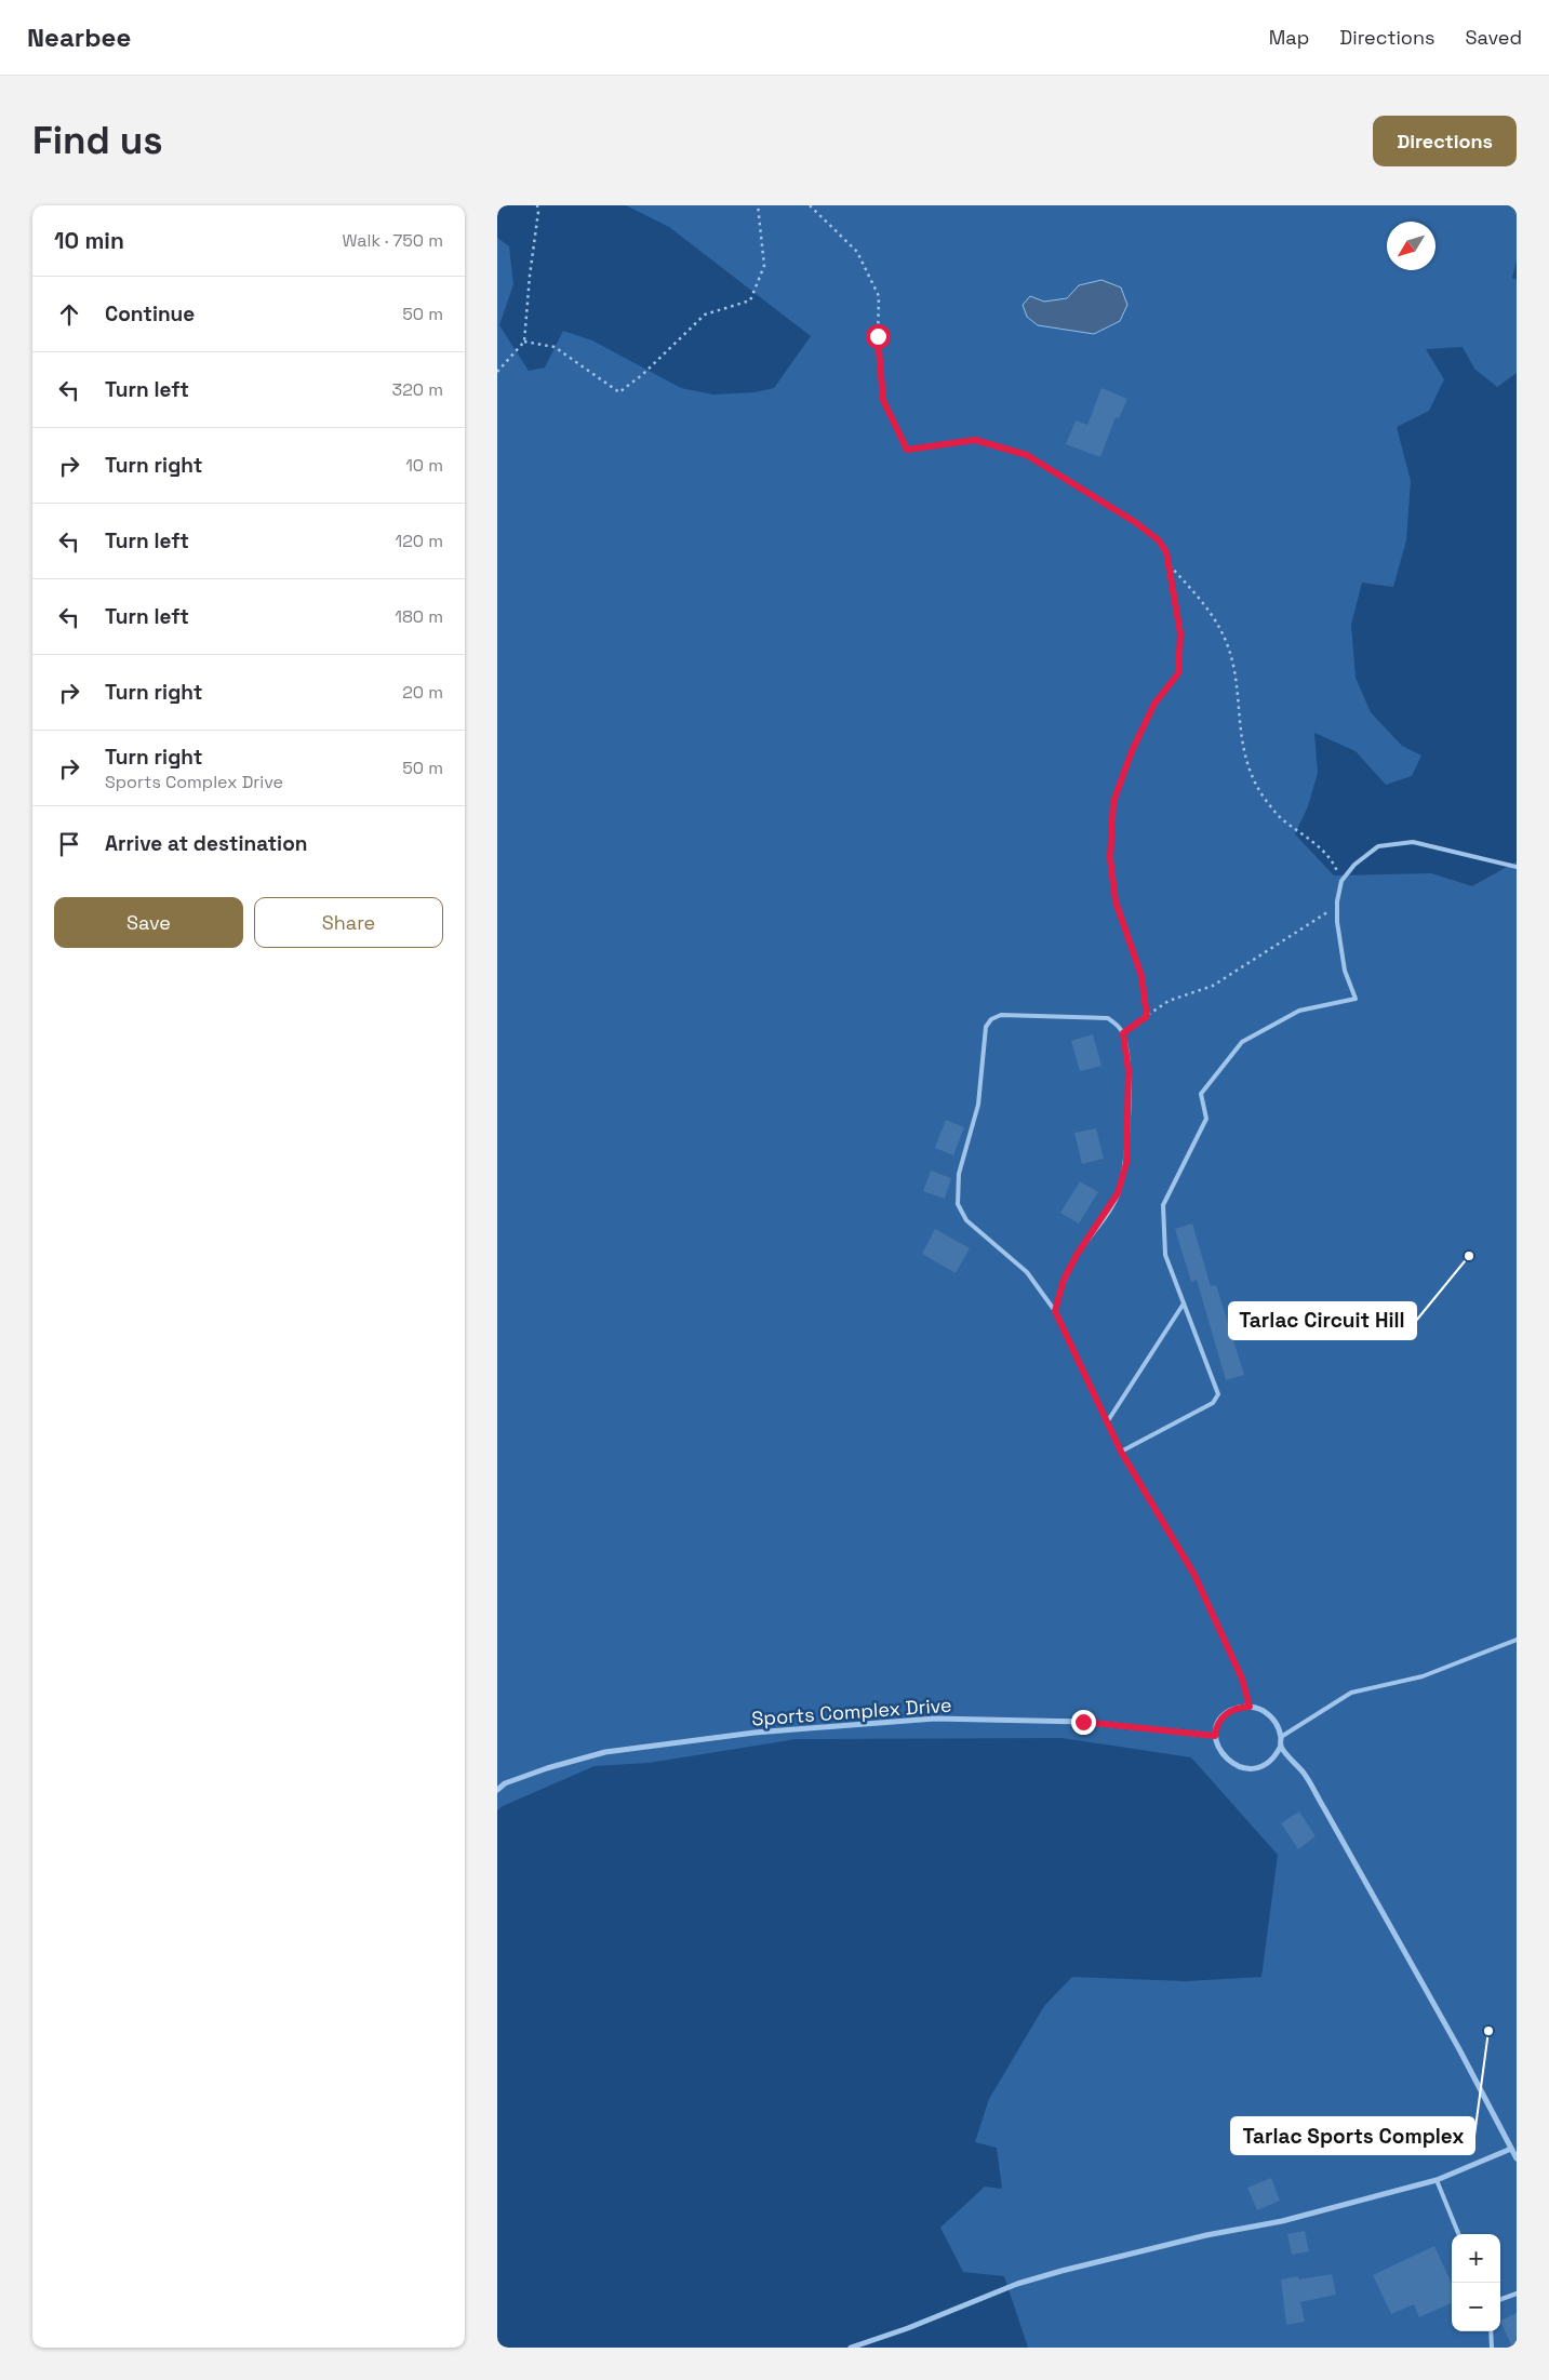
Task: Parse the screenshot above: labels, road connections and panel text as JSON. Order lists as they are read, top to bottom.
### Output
{
  "streets": {
    "street": ["Sports Complex Drive"]
  },
  "places": ["Tarlac Circuit Hill", "Tarlac Sports Complex"],
  "north": "bottom left",
  "page": {
    "header": "Nearbee",
    "nav": ["Map", "Directions", "Saved"],
    "buttons": [
      "Directions",
      ["Save", "Share"]
    ],
    "title": "Find us",
    "heading": ["10 min", "Walk · 750 m"],
    "list": [
      ["Continue", "50 m"],
      ["Turn left", "320 m"],
      ["Turn right", "10 m"],
      ["Turn left", "120 m"],
      ["Turn left", "180 m"],
      ["Turn right", "20 m"],
      ["Turn right", "Sports Complex Drive", "50 m"],
      "Arrive at destination"
    ],
    "map_buttons": ["+", "−"]
  }
}
